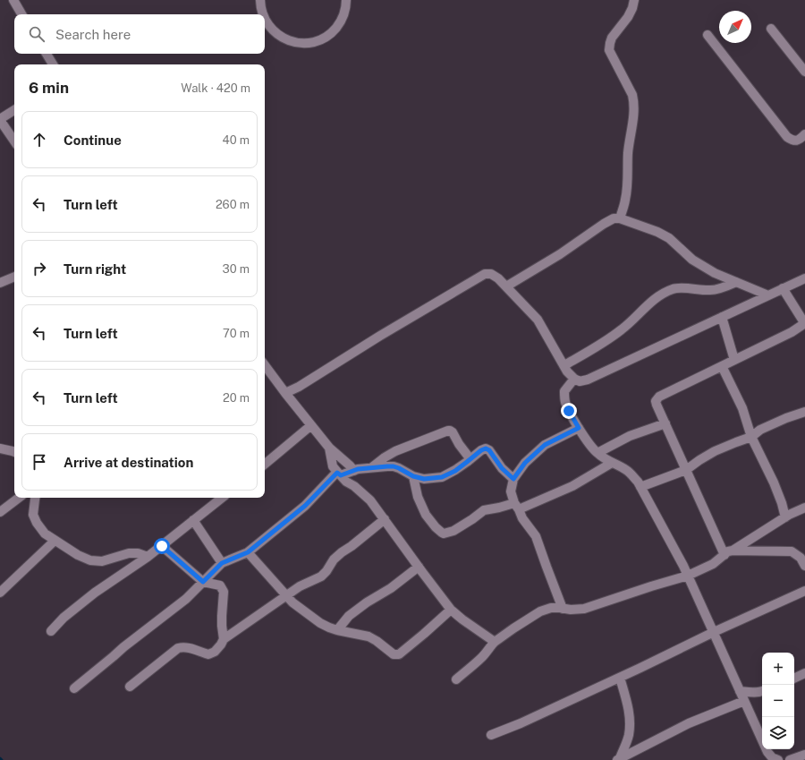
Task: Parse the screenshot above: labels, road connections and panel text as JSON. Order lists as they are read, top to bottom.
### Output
{
  "north": "top right",
  "page": {
    "search": "Search here",
    "heading": ["6 min", "Walk · 420 m"],
    "list": [
      ["Continue", "40 m"],
      ["Turn left", "260 m"],
      ["Turn right", "30 m"],
      ["Turn left", "70 m"],
      ["Turn left", "20 m"],
      "Arrive at destination"
    ],
    "map_buttons": ["+", "−"]
  }
}
